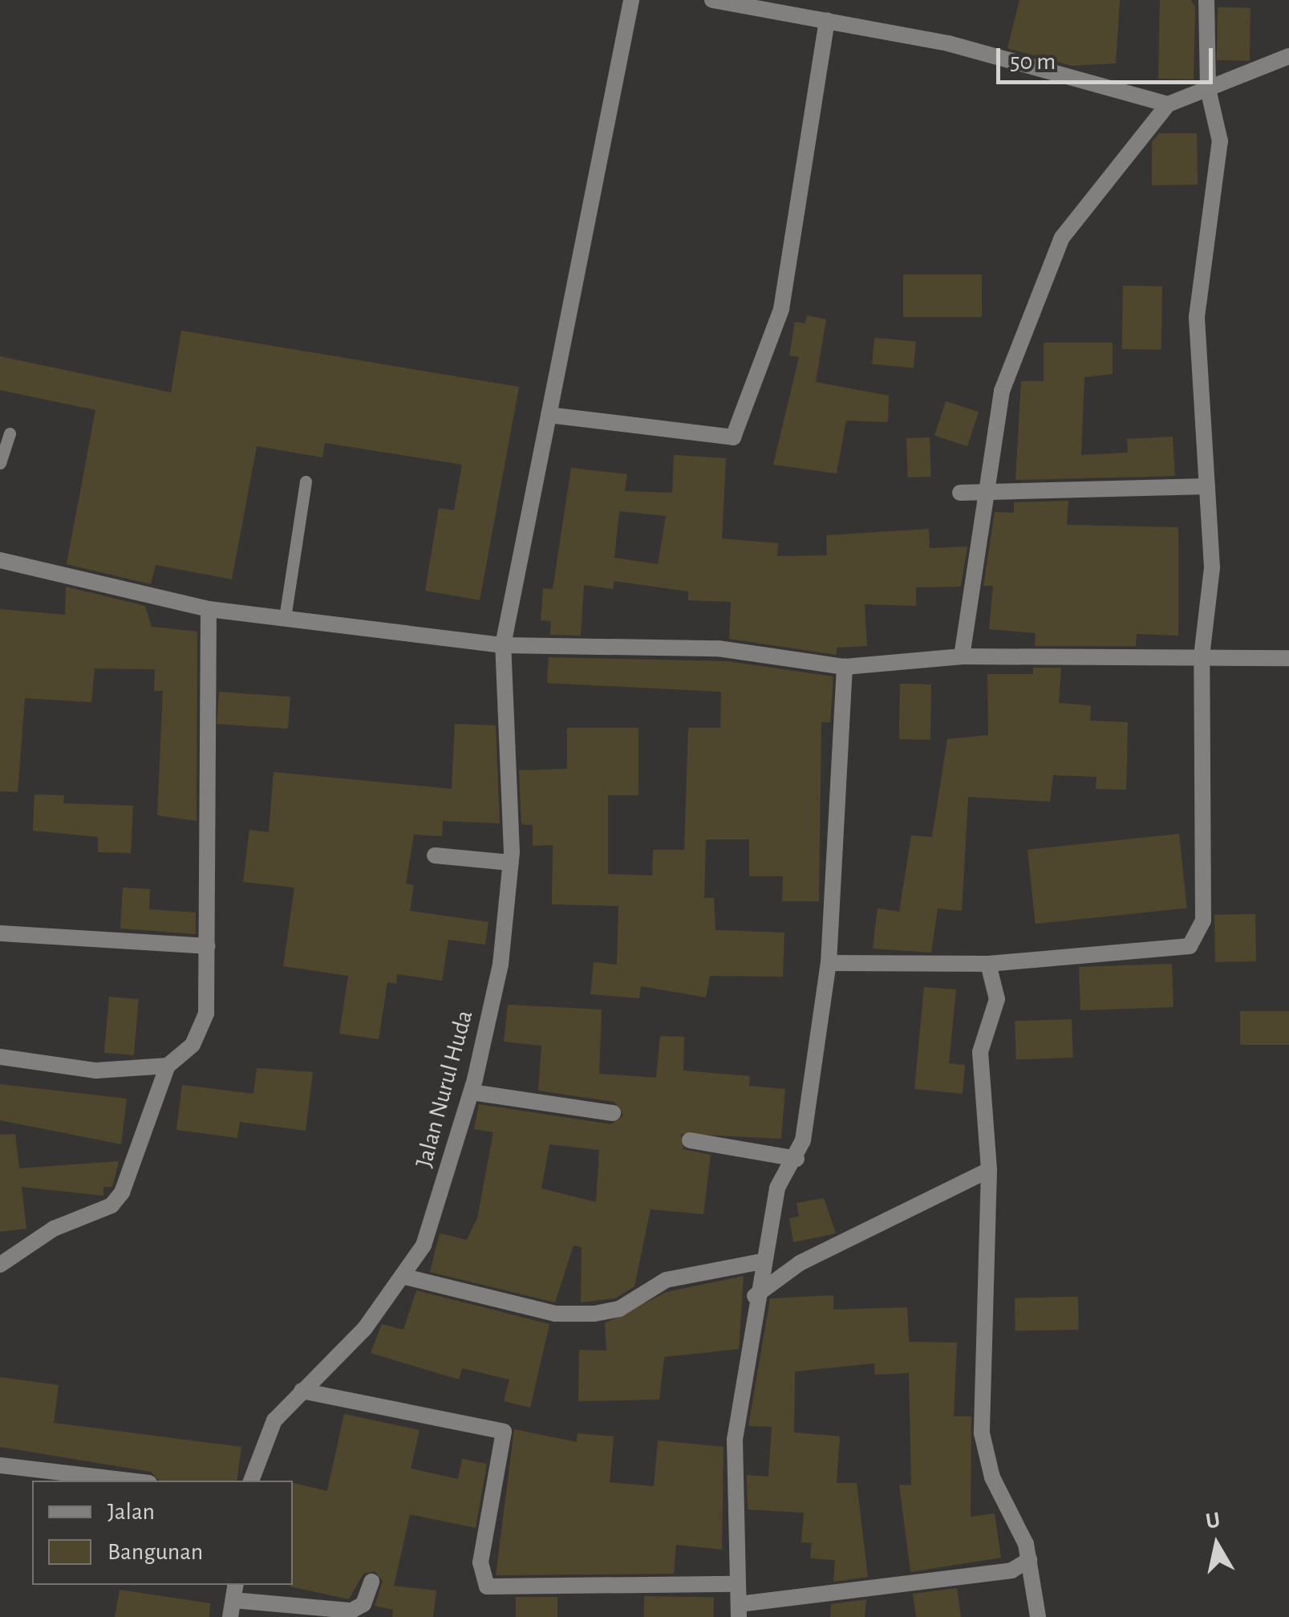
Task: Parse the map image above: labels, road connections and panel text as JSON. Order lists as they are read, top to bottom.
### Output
{
  "streets": {
    "street": ["Jalan Nurul Huda"]
  },
  "legend": ["Jalan", "Bangunan"],
  "scale_bar": "50 m",
  "north": "top"
}
